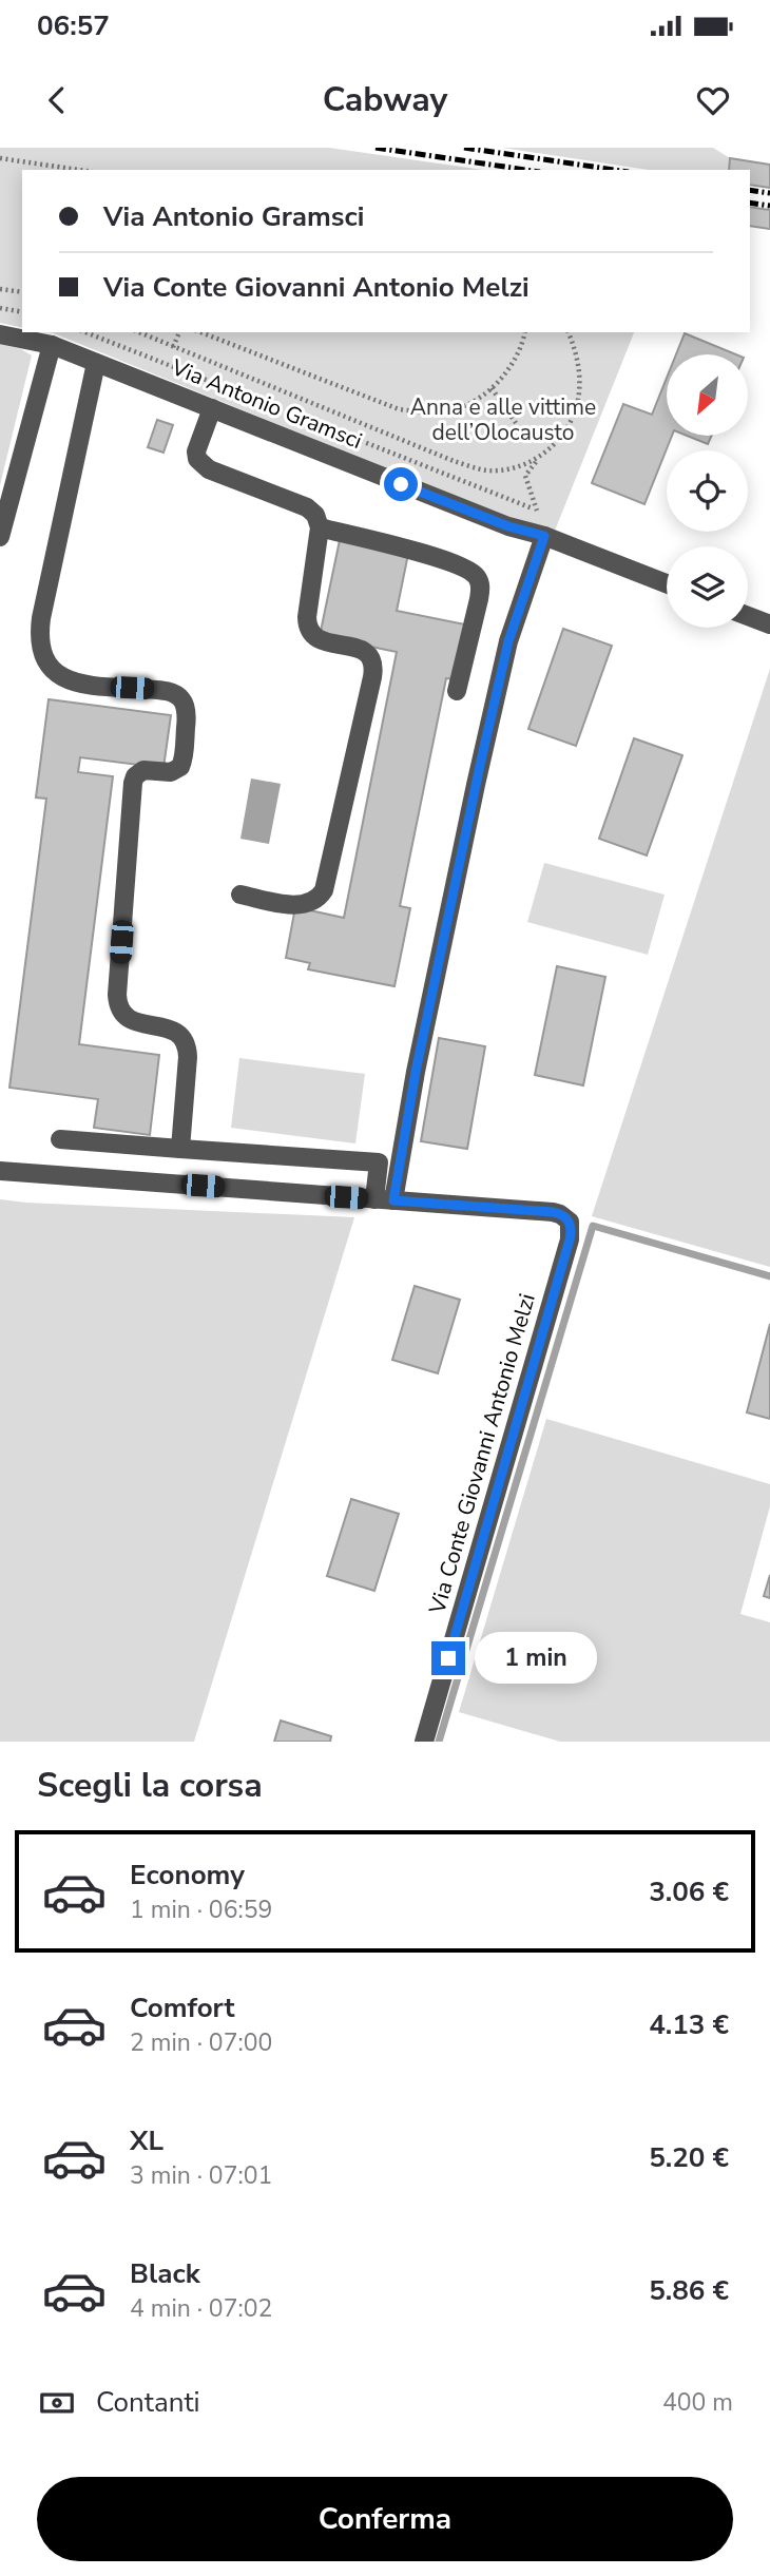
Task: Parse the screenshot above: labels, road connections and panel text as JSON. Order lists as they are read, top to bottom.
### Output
{
  "streets": {
    "street": ["Via Antonio Gramsci", "Via Conte Giovanni Antonio Melzi"]
  },
  "parks": ["Anna e alle vittime dell’Olocausto"],
  "north": "bottom left",
  "page": {
    "status": "06:57",
    "header": "Cabway",
    "banner": ["Via Antonio Gramsci", "Via Conte Giovanni Antonio Melzi"],
    "bubble": "1 min",
    "heading": "Scegli la corsa",
    "list": [
      {
        "name": "Economy",
        "note": "1 min · 06:59",
        "value": "3.06 €"
      },
      {
        "name": "Comfort",
        "note": "2 min · 07:00",
        "value": "4.13 €"
      },
      {
        "name": "XL",
        "note": "3 min · 07:01",
        "value": "5.20 €"
      },
      {
        "name": "Black",
        "note": "4 min · 07:02",
        "value": "5.86 €"
      }
    ],
    "pay": ["Contanti", "400 m"],
    "buttons": "Conferma"
  }
}
